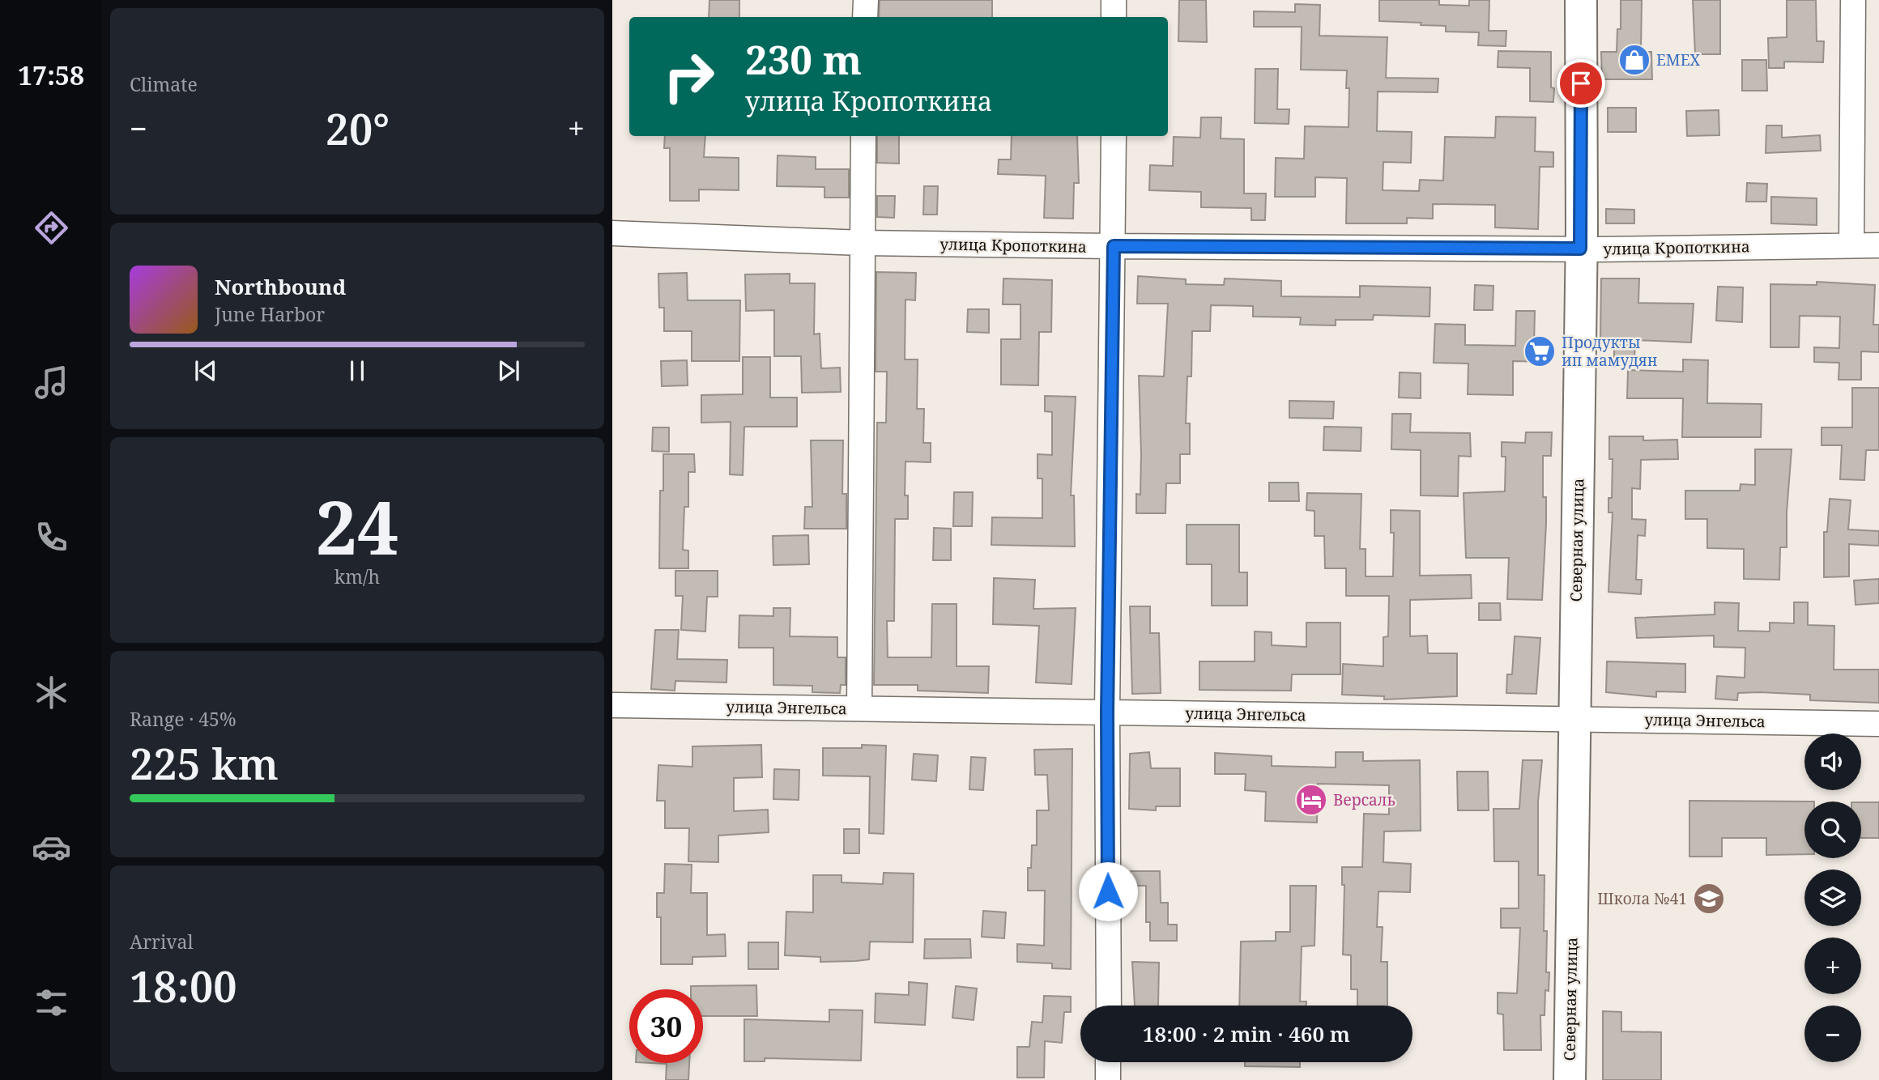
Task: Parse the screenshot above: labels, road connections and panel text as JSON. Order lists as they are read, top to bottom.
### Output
{
  "streets": {
    "main road": ["Северная улица"],
    "street": ["улица Кропоткина", "улица Энгельса"]
  },
  "crossings": [
    ["улица Кропоткина", "Северная улица"],
    ["Северная улица", "улица Энгельса"]
  ],
  "places": {
    "shop": ["EMEX"],
    "supermarket": ["Продукты ип мамудян"],
    "hotel": ["Версаль"],
    "school or university": ["Школа №41"]
  },
  "page": {
    "tabs": "17:58",
    "tile": [
      "Climate",
      ["24", "km/h"],
      ["Range · 45%", "225 km"],
      ["Arrival", "18:00"]
    ],
    "turn": ["230 m", "улица Кропоткина"],
    "heat": ["−", "20°", "+"],
    "song": ["Northbound", "June Harbor"],
    "map_buttons": ["+", "−"],
    "limit": "30",
    "trip": "18:00 · 2 min · 460 m"
  }
}
